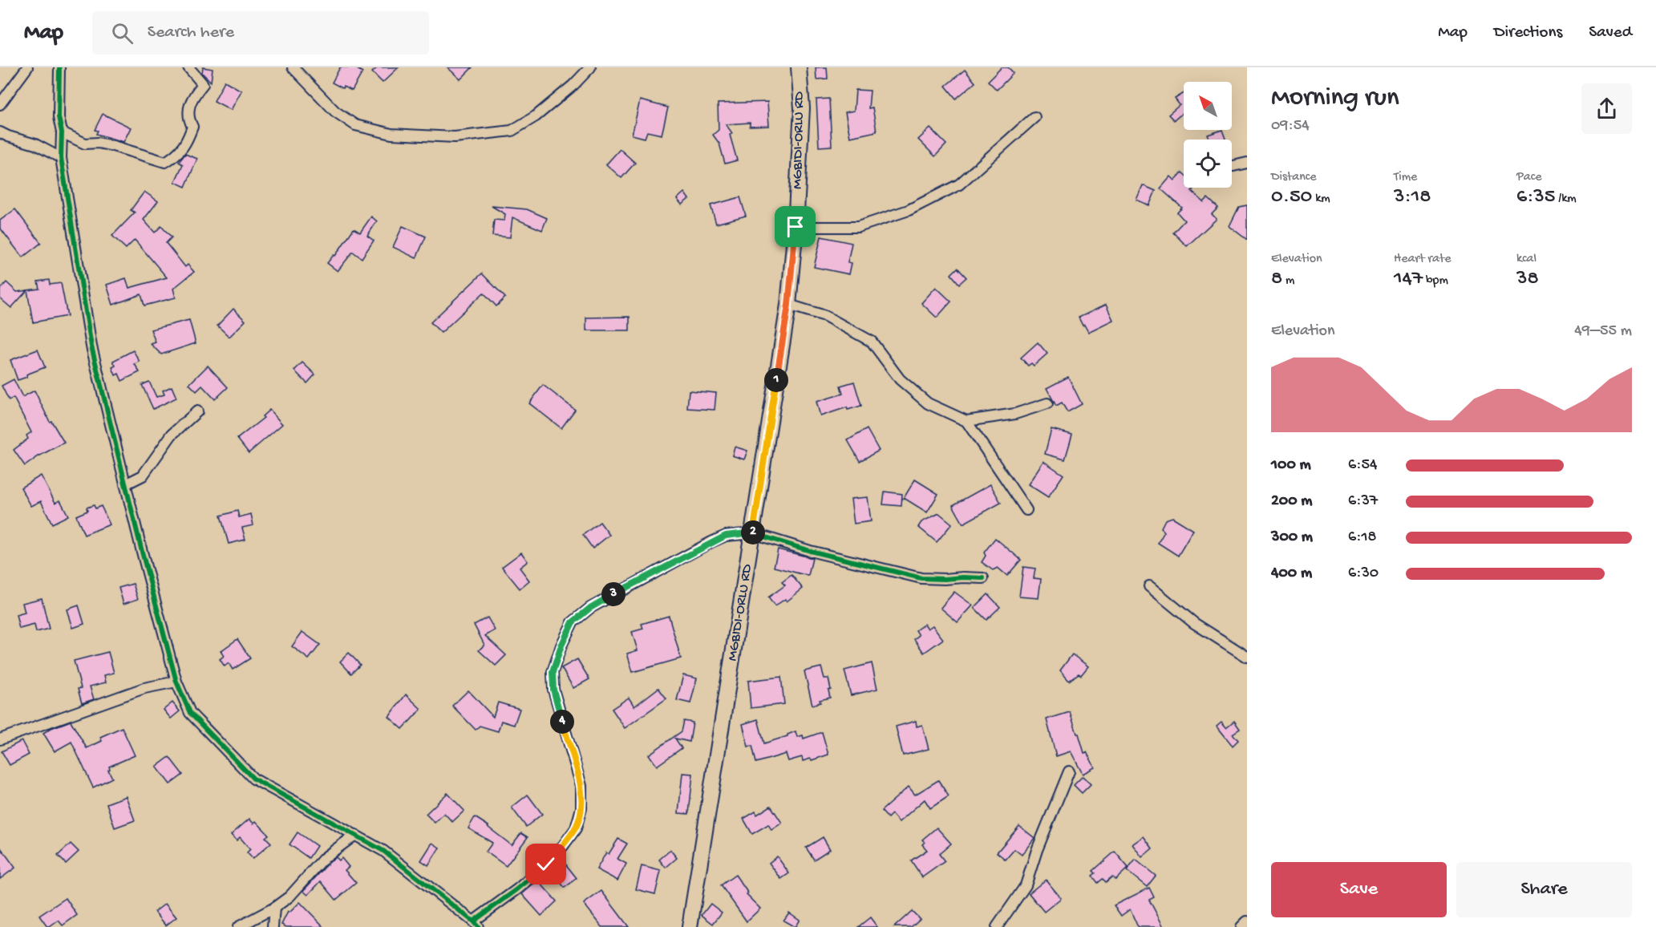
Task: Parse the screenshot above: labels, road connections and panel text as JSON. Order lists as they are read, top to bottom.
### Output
{
  "streets": {
    "main road": ["MGBIDI-ORLU RD"]
  },
  "north": "top left",
  "page": {
    "header": "Map",
    "search": "Search here",
    "nav": ["Map", "Directions", "Saved"],
    "heading": ["Morning run", "09:54"],
    "stats": [
      ["Distance", "0.50 km"],
      ["Time", "3:18"],
      ["Pace", "6:35 /km"],
      ["Elevation", "8 m"],
      ["Heart rate", "147 bpm"],
      ["kcal", "38"]
    ],
    "chart": ["Elevation", "49–55 m"],
    "pins": [
      "1",
      "2",
      "3",
      "4"
    ],
    "list": [
      {
        "name": "100 m",
        "note": "6:54"
      },
      {
        "name": "200 m",
        "note": "6:37"
      },
      {
        "name": "300 m",
        "note": "6:18"
      },
      {
        "name": "400 m",
        "note": "6:30"
      }
    ],
    "buttons": ["Save", "Share"]
  }
}
